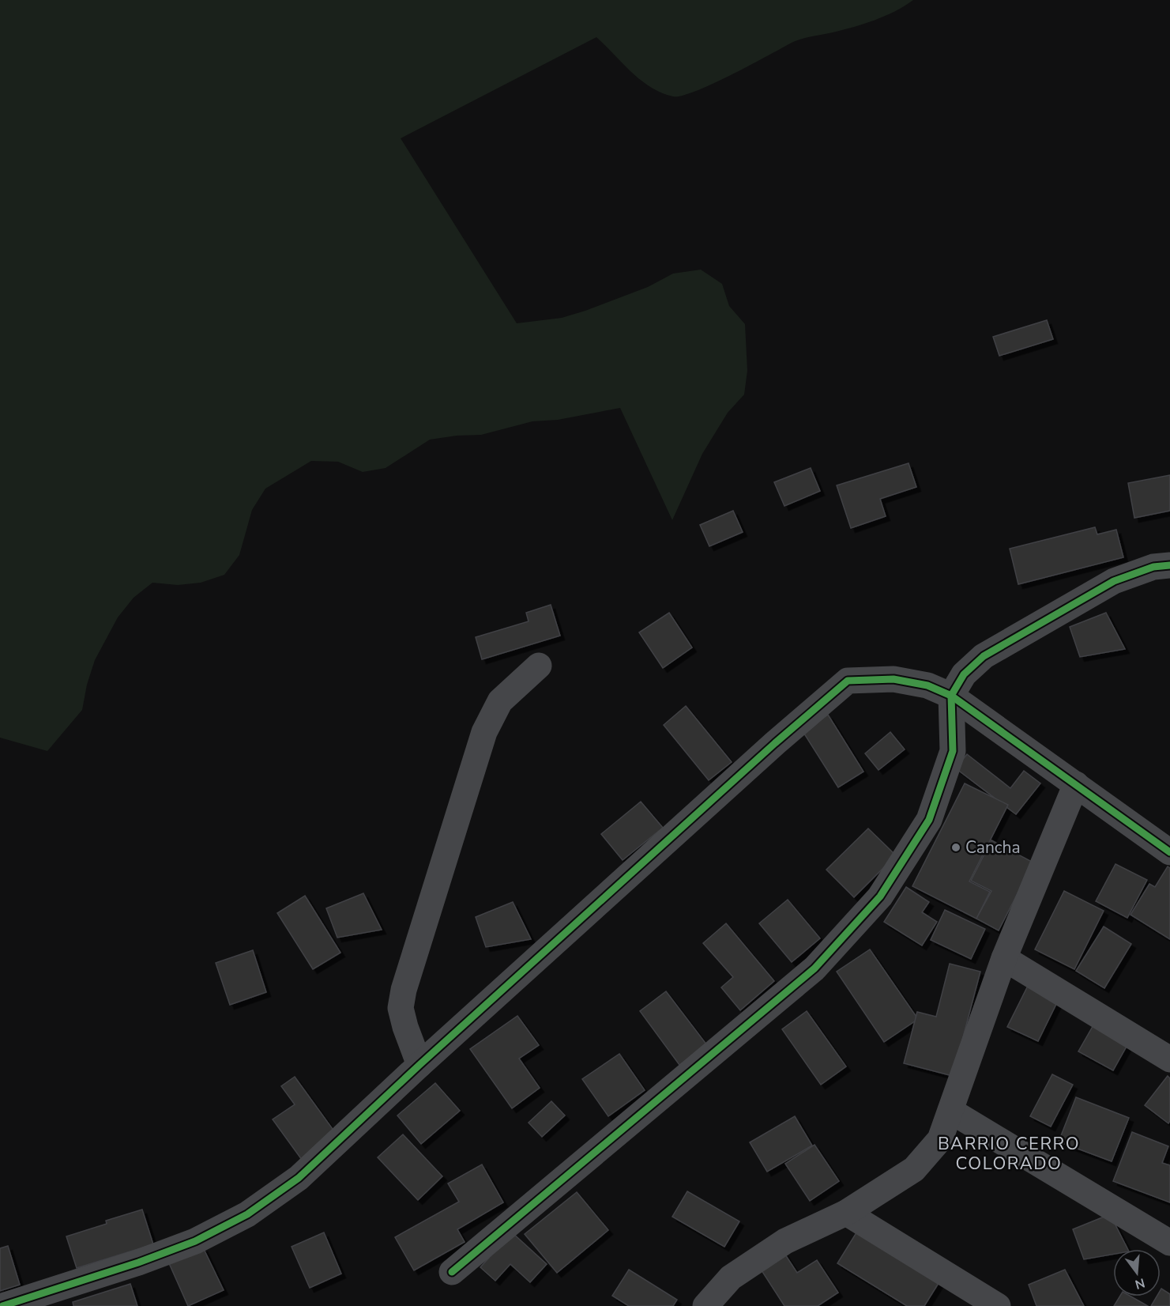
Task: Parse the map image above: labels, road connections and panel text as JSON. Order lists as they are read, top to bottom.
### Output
{
  "districts": ["BARRIO CERRO COLORADO"],
  "places": ["Cancha"],
  "north": "bottom"
}
